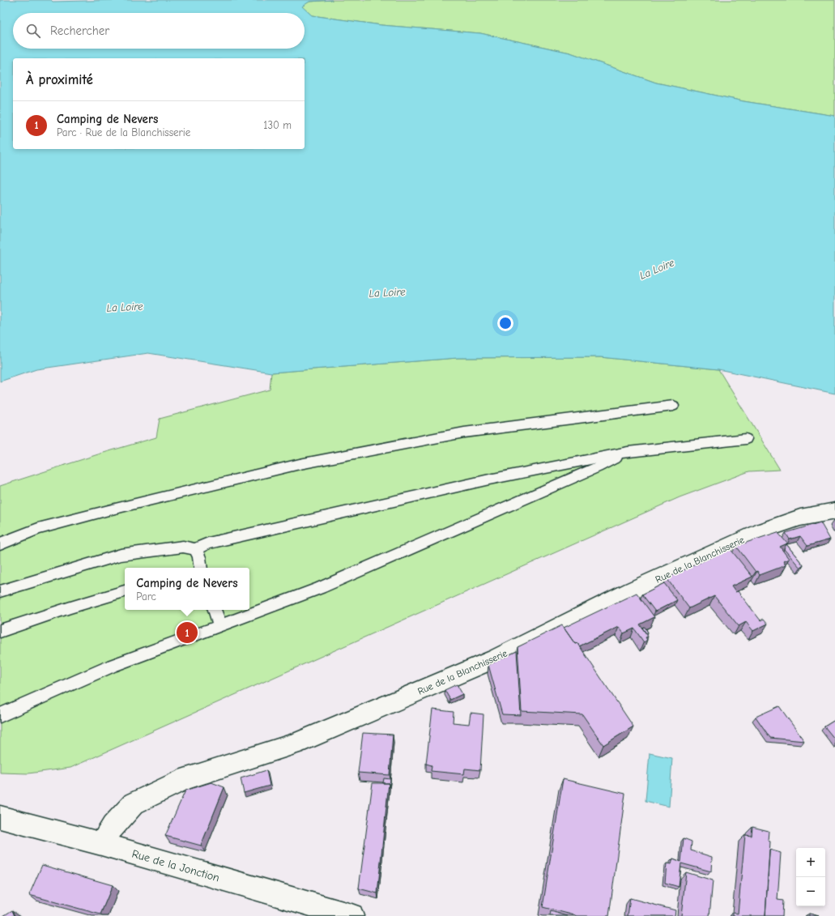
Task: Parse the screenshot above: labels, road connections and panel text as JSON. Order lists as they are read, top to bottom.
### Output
{
  "streets": {
    "street": ["Rue de la Blanchisserie", "Rue de la Jonction"]
  },
  "crossings": [
    ["Rue de la Blanchisserie", "Rue de la Jonction"]
  ],
  "water": ["La Loire"],
  "page": {
    "search": "Rechercher",
    "heading": "À proximité",
    "list": [
      {
        "mark": "1",
        "name": "Camping de Nevers",
        "note": "Parc · Rue de la Blanchisserie",
        "value": "130 m"
      }
    ],
    "popup": ["Camping de Nevers", "Parc"],
    "pins": "1",
    "map_buttons": ["+", "−"]
  }
}
